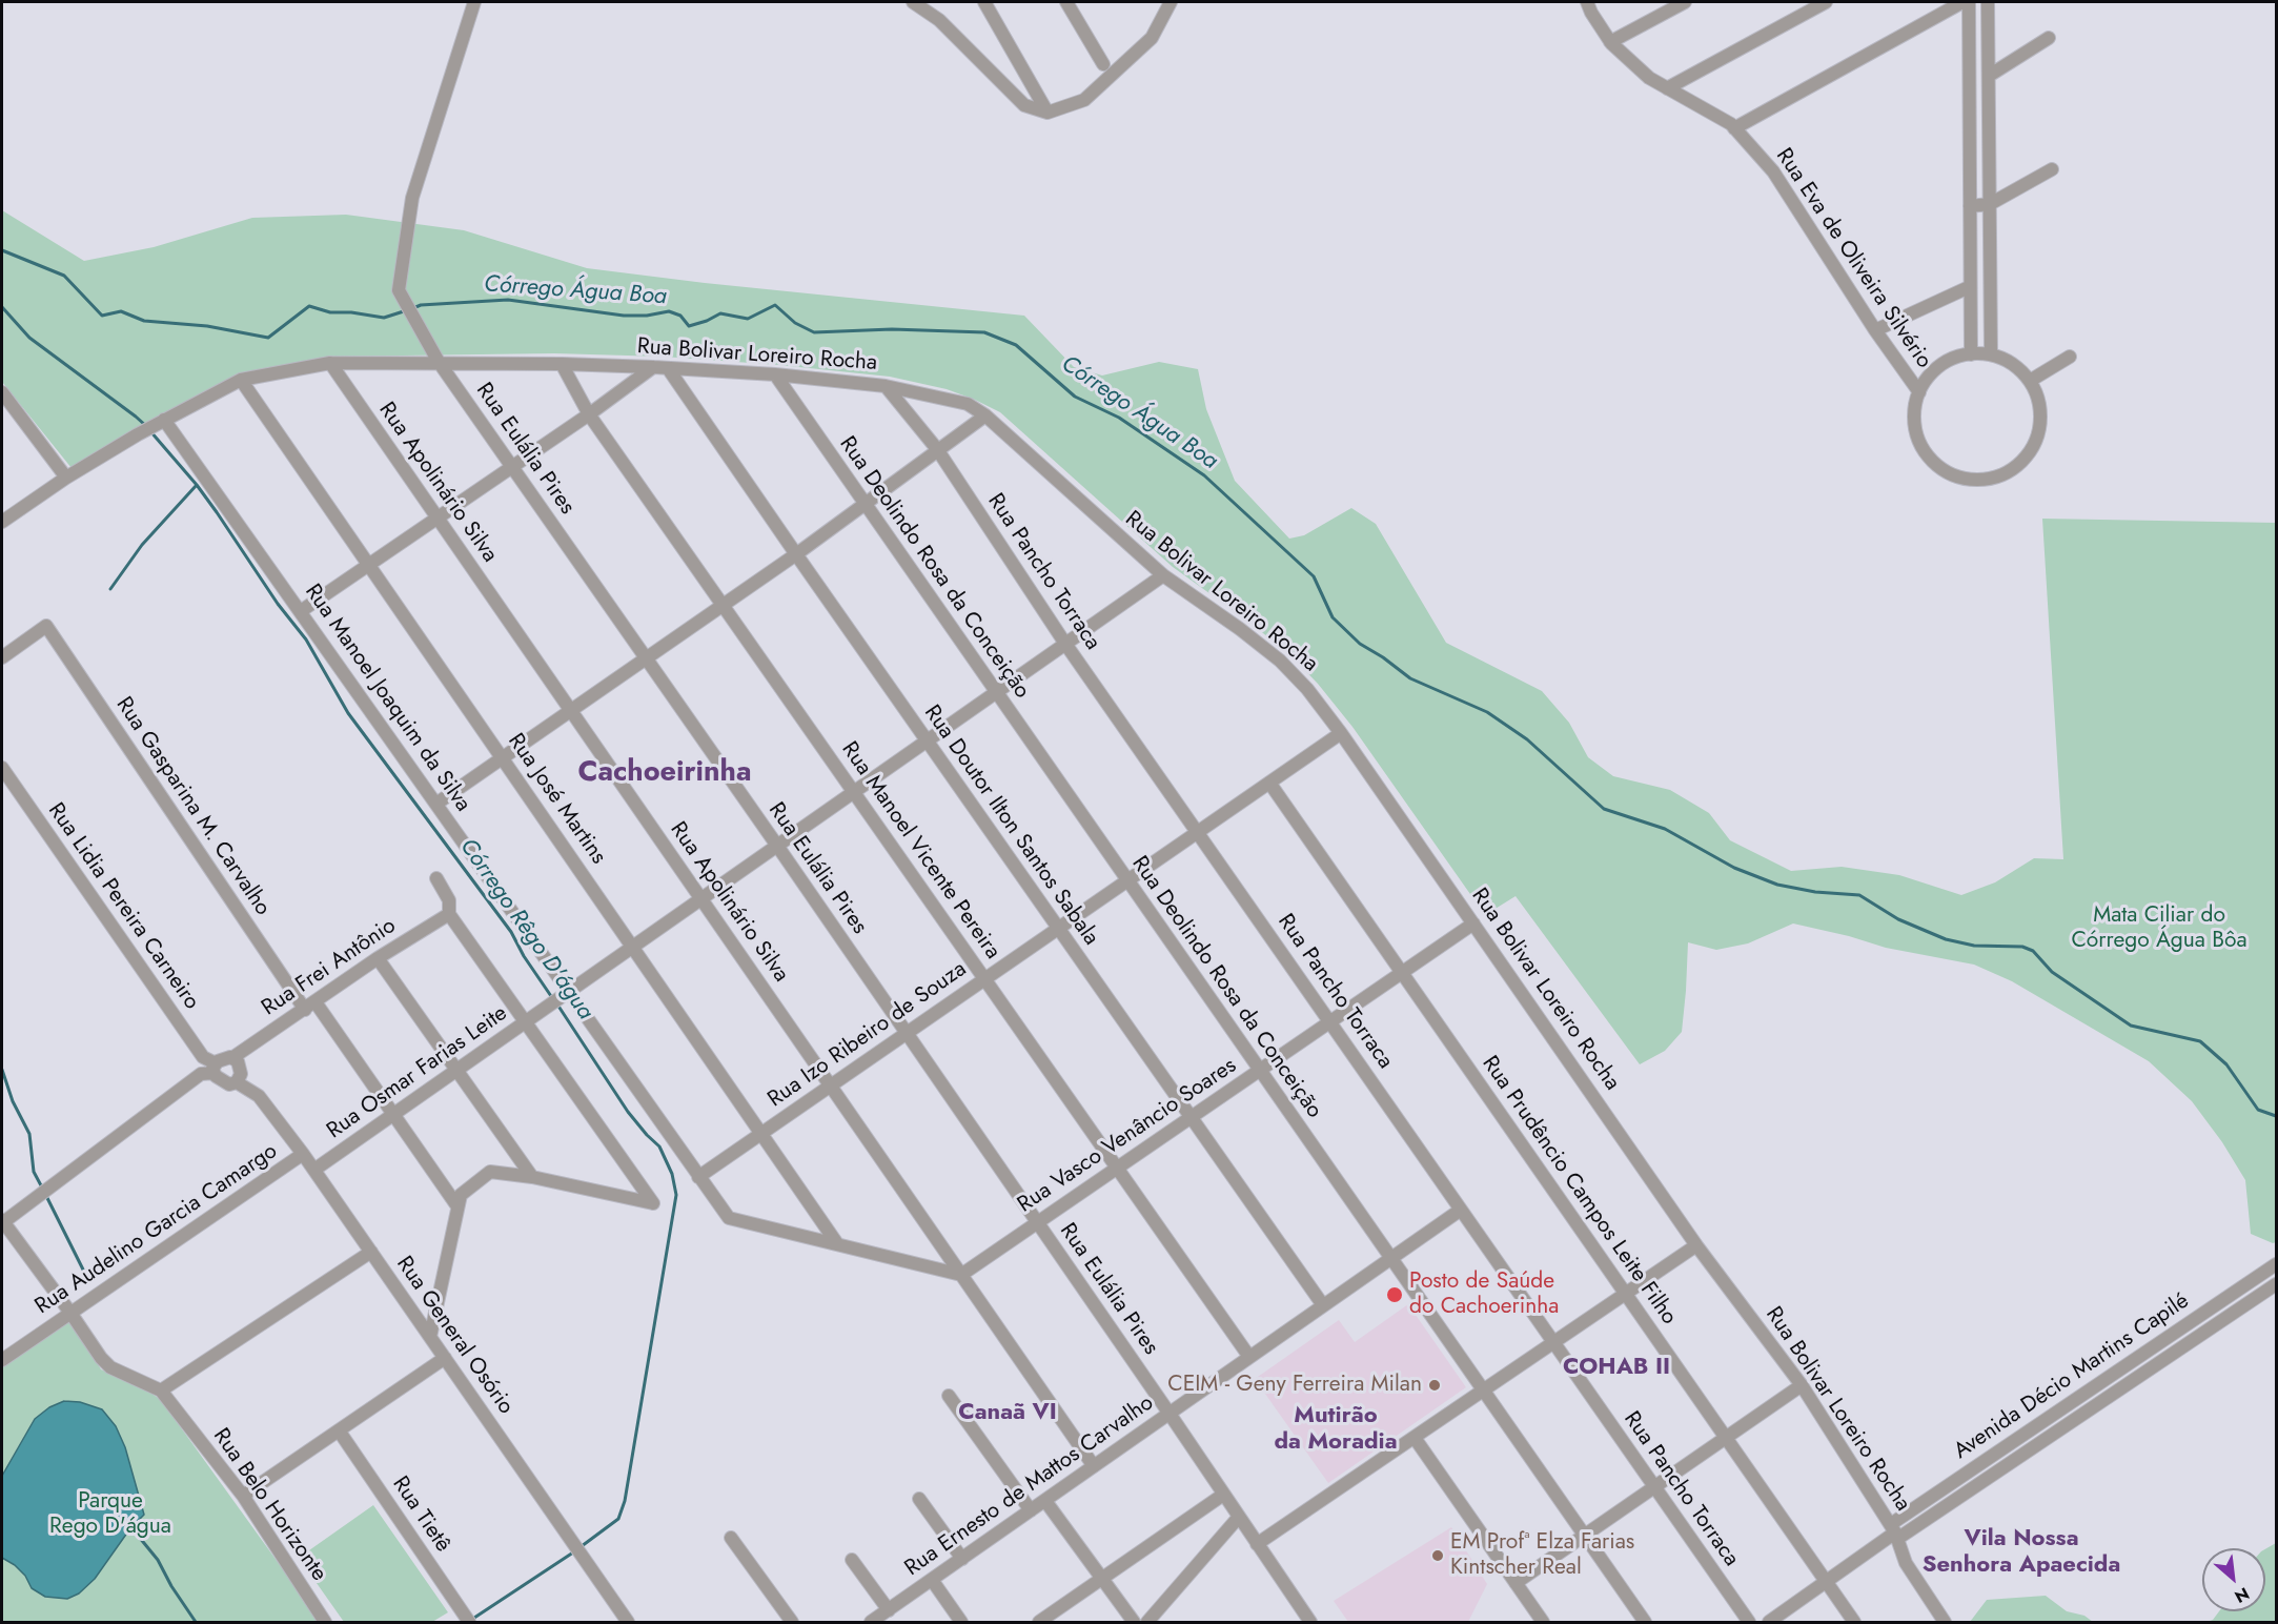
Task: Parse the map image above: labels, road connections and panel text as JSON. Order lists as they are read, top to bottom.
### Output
{
  "streets": {
    "street": [
      "Rua Eva de Oliveira Silvério",
      "Rua Bolivar Loreiro Rocha",
      "Rua Eulália Pires",
      "Rua Apolinário Silva",
      "Rua Deolindo Rosa da Conceição",
      "Rua Pancho Torraca",
      "Rua Manoel Joaquim da Silva",
      "Rua José Martins",
      "Rua Gasparina M. Carvalho",
      "Rua Doutor Ilton Santos Sabala",
      "Rua Manoel Vicente Pereira",
      "Rua Lidia Pereira Carneiro",
      "Rua Frei Antônio",
      "Rua Izo Ribeiro de Souza",
      "Rua Osmar Farias Leite",
      "Rua Vasco Venâncio Soares",
      "Rua Prudêncio Campos Leite Filho",
      "Rua Audelino Garcia Camargo",
      "Rua General Osório",
      "Avenida Décio Martins Capilé",
      "Rua Ernesto de Mattos Carvalho",
      "Rua Belo Horizonte",
      "Rua Tietê"
    ]
  },
  "crossings": [
    ["Rua Bolivar Loreiro Rocha", "Rua Eulália Pires"],
    ["Rua Bolivar Loreiro Rocha", "Rua Apolinário Silva"],
    ["Rua Bolivar Loreiro Rocha", "Rua Deolindo Rosa da Conceição"],
    ["Rua Bolivar Loreiro Rocha", "Rua Pancho Torraca"],
    ["Rua Bolivar Loreiro Rocha", "Rua Manoel Joaquim da Silva"],
    ["Rua Bolivar Loreiro Rocha", "Rua José Martins"],
    ["Rua Bolivar Loreiro Rocha", "Rua Doutor Ilton Santos Sabala"],
    ["Rua Bolivar Loreiro Rocha", "Rua Manoel Vicente Pereira"],
    ["Rua Bolivar Loreiro Rocha", "Rua Izo Ribeiro de Souza"],
    ["Rua Bolivar Loreiro Rocha", "Rua Vasco Venâncio Soares"],
    ["Rua Bolivar Loreiro Rocha", "Avenida Décio Martins Capilé"],
    ["Rua Eulália Pires", "Rua Izo Ribeiro de Souza"],
    ["Rua Eulália Pires", "Rua Vasco Venâncio Soares"],
    ["Rua Eulália Pires", "Rua Ernesto de Mattos Carvalho"],
    ["Rua Apolinário Silva", "Rua Izo Ribeiro de Souza"],
    ["Rua Apolinário Silva", "Rua Vasco Venâncio Soares"],
    ["Rua Apolinário Silva", "Rua Ernesto de Mattos Carvalho"],
    ["Rua Deolindo Rosa da Conceição", "Rua Izo Ribeiro de Souza"],
    ["Rua Deolindo Rosa da Conceição", "Rua Vasco Venâncio Soares"],
    ["Rua Deolindo Rosa da Conceição", "Rua Ernesto de Mattos Carvalho"],
    ["Rua Pancho Torraca", "Rua Izo Ribeiro de Souza"],
    ["Rua Pancho Torraca", "Rua Vasco Venâncio Soares"],
    ["Rua Pancho Torraca", "Rua Ernesto de Mattos Carvalho"],
    ["Rua Manoel Joaquim da Silva", "Rua José Martins"],
    ["Rua Manoel Joaquim da Silva", "Rua Izo Ribeiro de Souza"],
    ["Rua Manoel Joaquim da Silva", "Rua Osmar Farias Leite"],
    ["Rua José Martins", "Rua Izo Ribeiro de Souza"],
    ["Rua Gasparina M. Carvalho", "Rua Frei Antônio"],
    ["Rua Gasparina M. Carvalho", "Rua Osmar Farias Leite"],
    ["Rua Doutor Ilton Santos Sabala", "Rua Izo Ribeiro de Souza"],
    ["Rua Doutor Ilton Santos Sabala", "Rua Vasco Venâncio Soares"],
    ["Rua Doutor Ilton Santos Sabala", "Rua Ernesto de Mattos Carvalho"],
    ["Rua Manoel Vicente Pereira", "Rua Izo Ribeiro de Souza"],
    ["Rua Manoel Vicente Pereira", "Rua Vasco Venâncio Soares"],
    ["Rua Manoel Vicente Pereira", "Rua Ernesto de Mattos Carvalho"],
    ["Rua Lidia Pereira Carneiro", "Rua Frei Antônio"],
    ["Rua Lidia Pereira Carneiro", "Rua General Osório"],
    ["Rua Frei Antônio", "Rua General Osório"],
    ["Rua Izo Ribeiro de Souza", "Rua Prudêncio Campos Leite Filho"],
    ["Rua Osmar Farias Leite", "Rua General Osório"],
    ["Rua Vasco Venâncio Soares", "Rua Prudêncio Campos Leite Filho"],
    ["Rua Audelino Garcia Camargo", "Rua General Osório"],
    ["Rua Audelino Garcia Camargo", "Rua Belo Horizonte"]
  ],
  "districts": [
    "Cachoeirinha",
    "COHAB II",
    "Canaã VI",
    "Mutirão da Moradia",
    "Vila Nossa Senhora Apaecida"
  ],
  "water": ["Córrego Água Boa", "Córrego Rêgo D'água"],
  "parks": ["Mata Ciliar do Córrego Água Bôa", "Parque Rego D'água"],
  "places": ["Posto de Saúde do Cachoerinha", "CEIM - Geny Ferreira Milan", "EM Profª Elza Farias Kintscher Real"],
  "north": "bottom right"
}
